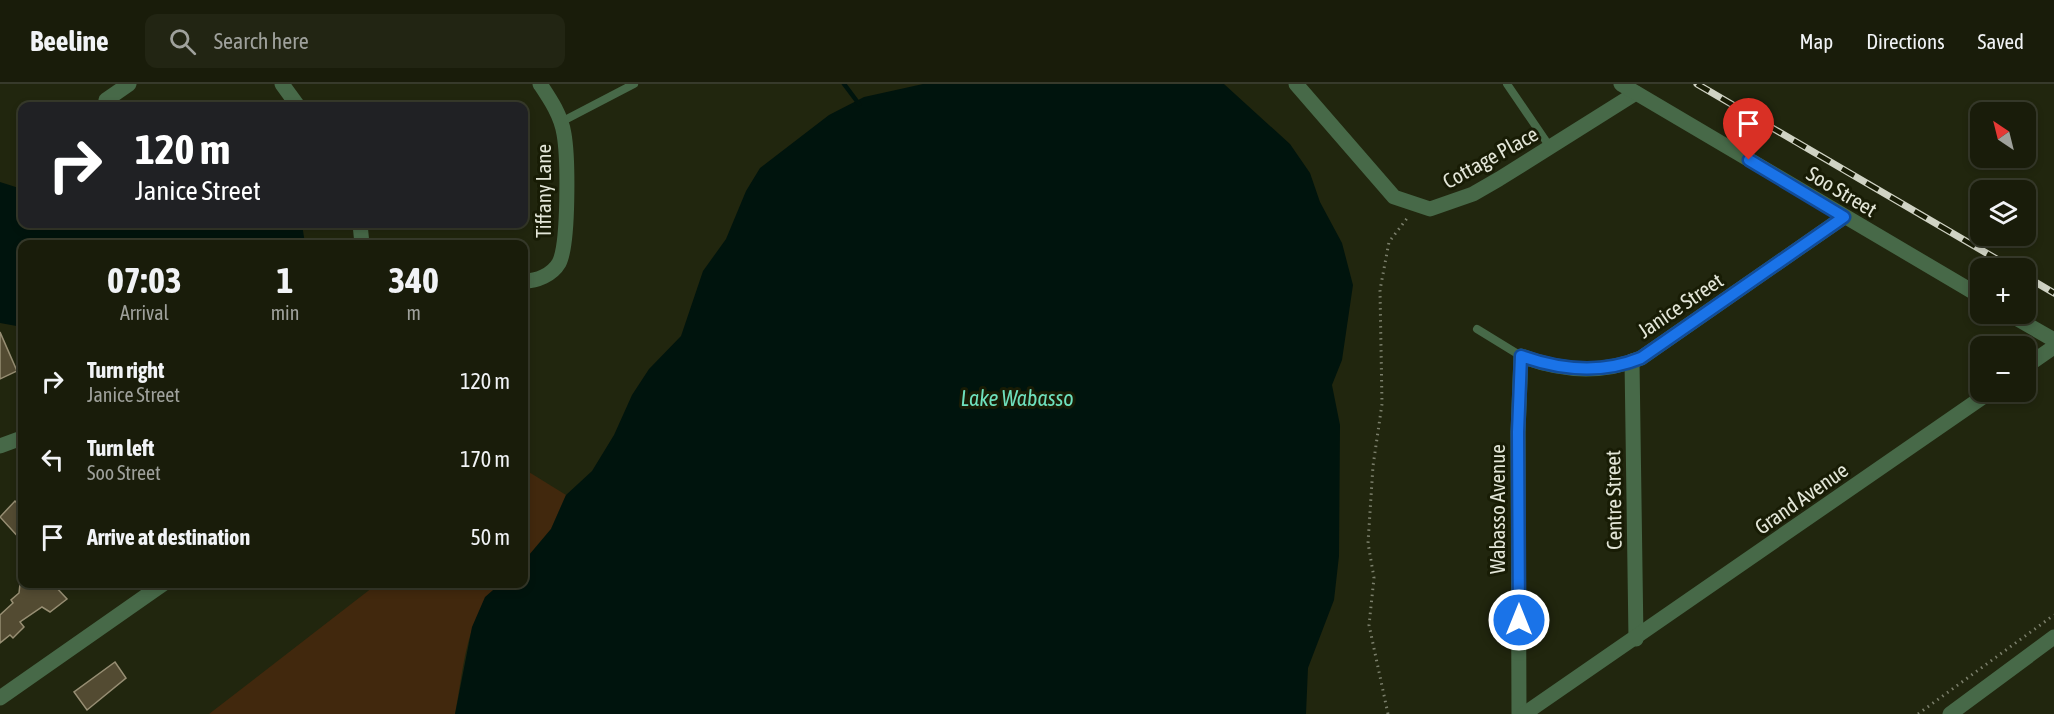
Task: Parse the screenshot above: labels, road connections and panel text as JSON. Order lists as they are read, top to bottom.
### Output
{
  "streets": {
    "street": [
      "Cottage Place",
      "Tiffany Lane",
      "Soo Street",
      "Janice Street",
      "Grand Avenue",
      "Centre Street",
      "Wabasso Avenue"
    ]
  },
  "crossings": [
    ["Cottage Place", "Soo Street"],
    ["Soo Street", "Janice Street"],
    ["Janice Street", "Centre Street"],
    ["Janice Street", "Wabasso Avenue"],
    ["Grand Avenue", "Centre Street"]
  ],
  "water": ["Lake Wabasso"],
  "north": "top left",
  "page": {
    "header": "Beeline",
    "search": "Search here",
    "nav": ["Map", "Directions", "Saved"],
    "map_buttons": ["+", "−"],
    "turn": ["120 m", "Janice Street"],
    "eta": [
      "07:03",
      "Arrival",
      "1",
      "min",
      "340",
      "m"
    ],
    "list": [
      {
        "name": "Turn right",
        "note": "Janice Street",
        "value": "120 m"
      },
      {
        "name": "Turn left",
        "note": "Soo Street",
        "value": "170 m"
      },
      {
        "name": "Arrive at destination",
        "value": "50 m"
      }
    ]
  }
}
